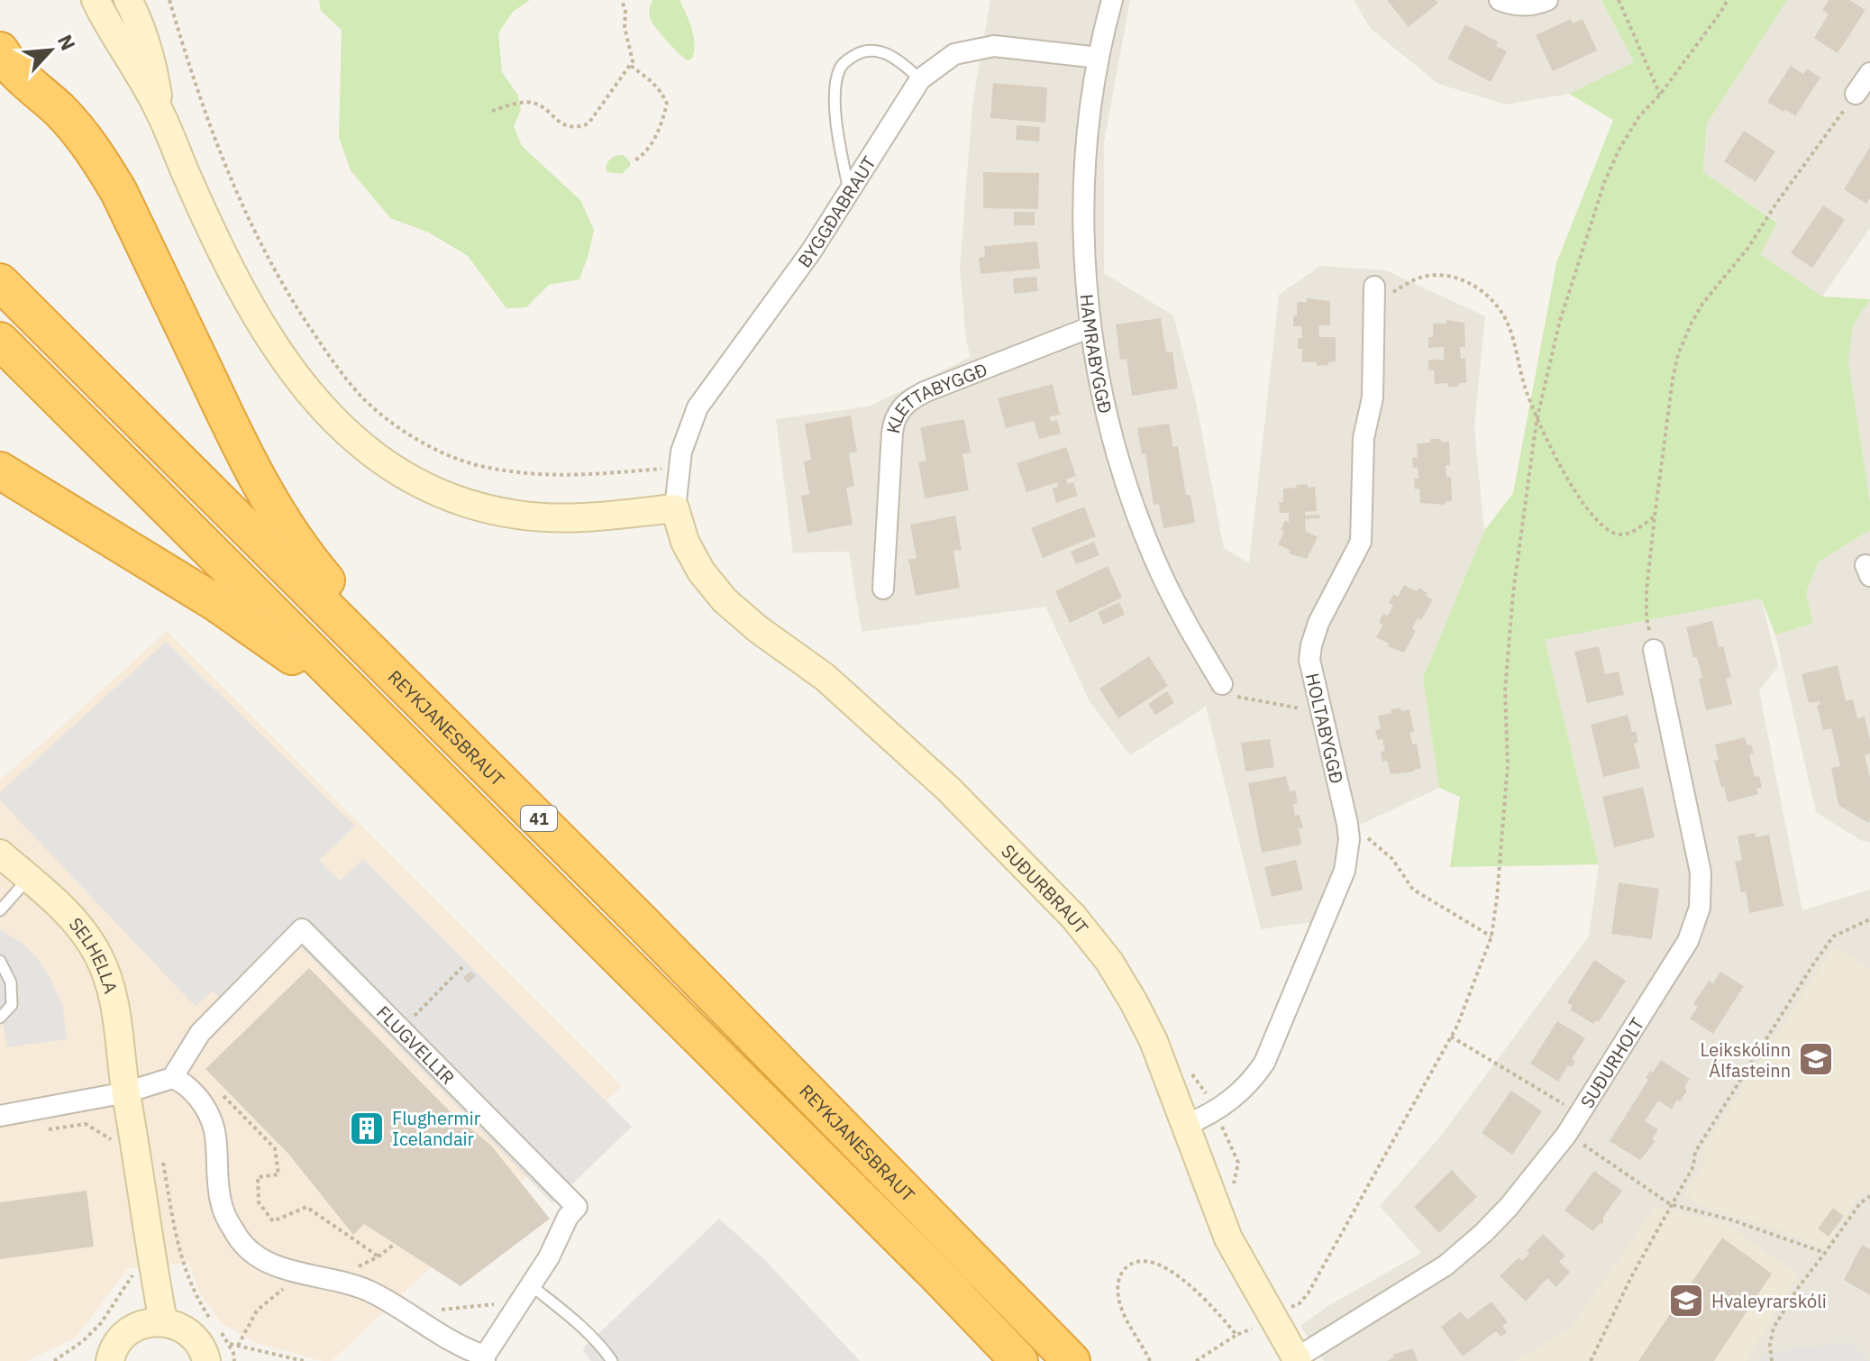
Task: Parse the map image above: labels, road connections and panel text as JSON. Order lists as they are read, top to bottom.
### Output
{
  "streets": {
    "highway": ["REYKJANESBRAUT", "41"],
    "street": [
      "BYGGÐABRAUT",
      "HAMRABYGGÐ",
      "KLETTABYGGÐ",
      "HOLTABYGGÐ",
      "SUÐURBRAUT",
      "SELHELLA",
      "FLUGVELLIR",
      "SUÐURHOLT"
    ]
  },
  "crossings": [
    ["BYGGÐABRAUT", "HAMRABYGGÐ"],
    ["BYGGÐABRAUT", "SUÐURBRAUT"],
    ["HAMRABYGGÐ", "KLETTABYGGÐ"],
    ["HOLTABYGGÐ", "SUÐURBRAUT"],
    ["SUÐURBRAUT", "SUÐURHOLT"]
  ],
  "places": {
    "school or university": ["Leikskólinn Álfasteinn", "Hvaleyrarskóli"],
    "building": ["Flughermir Icelandair"]
  },
  "north": "top right"
}
